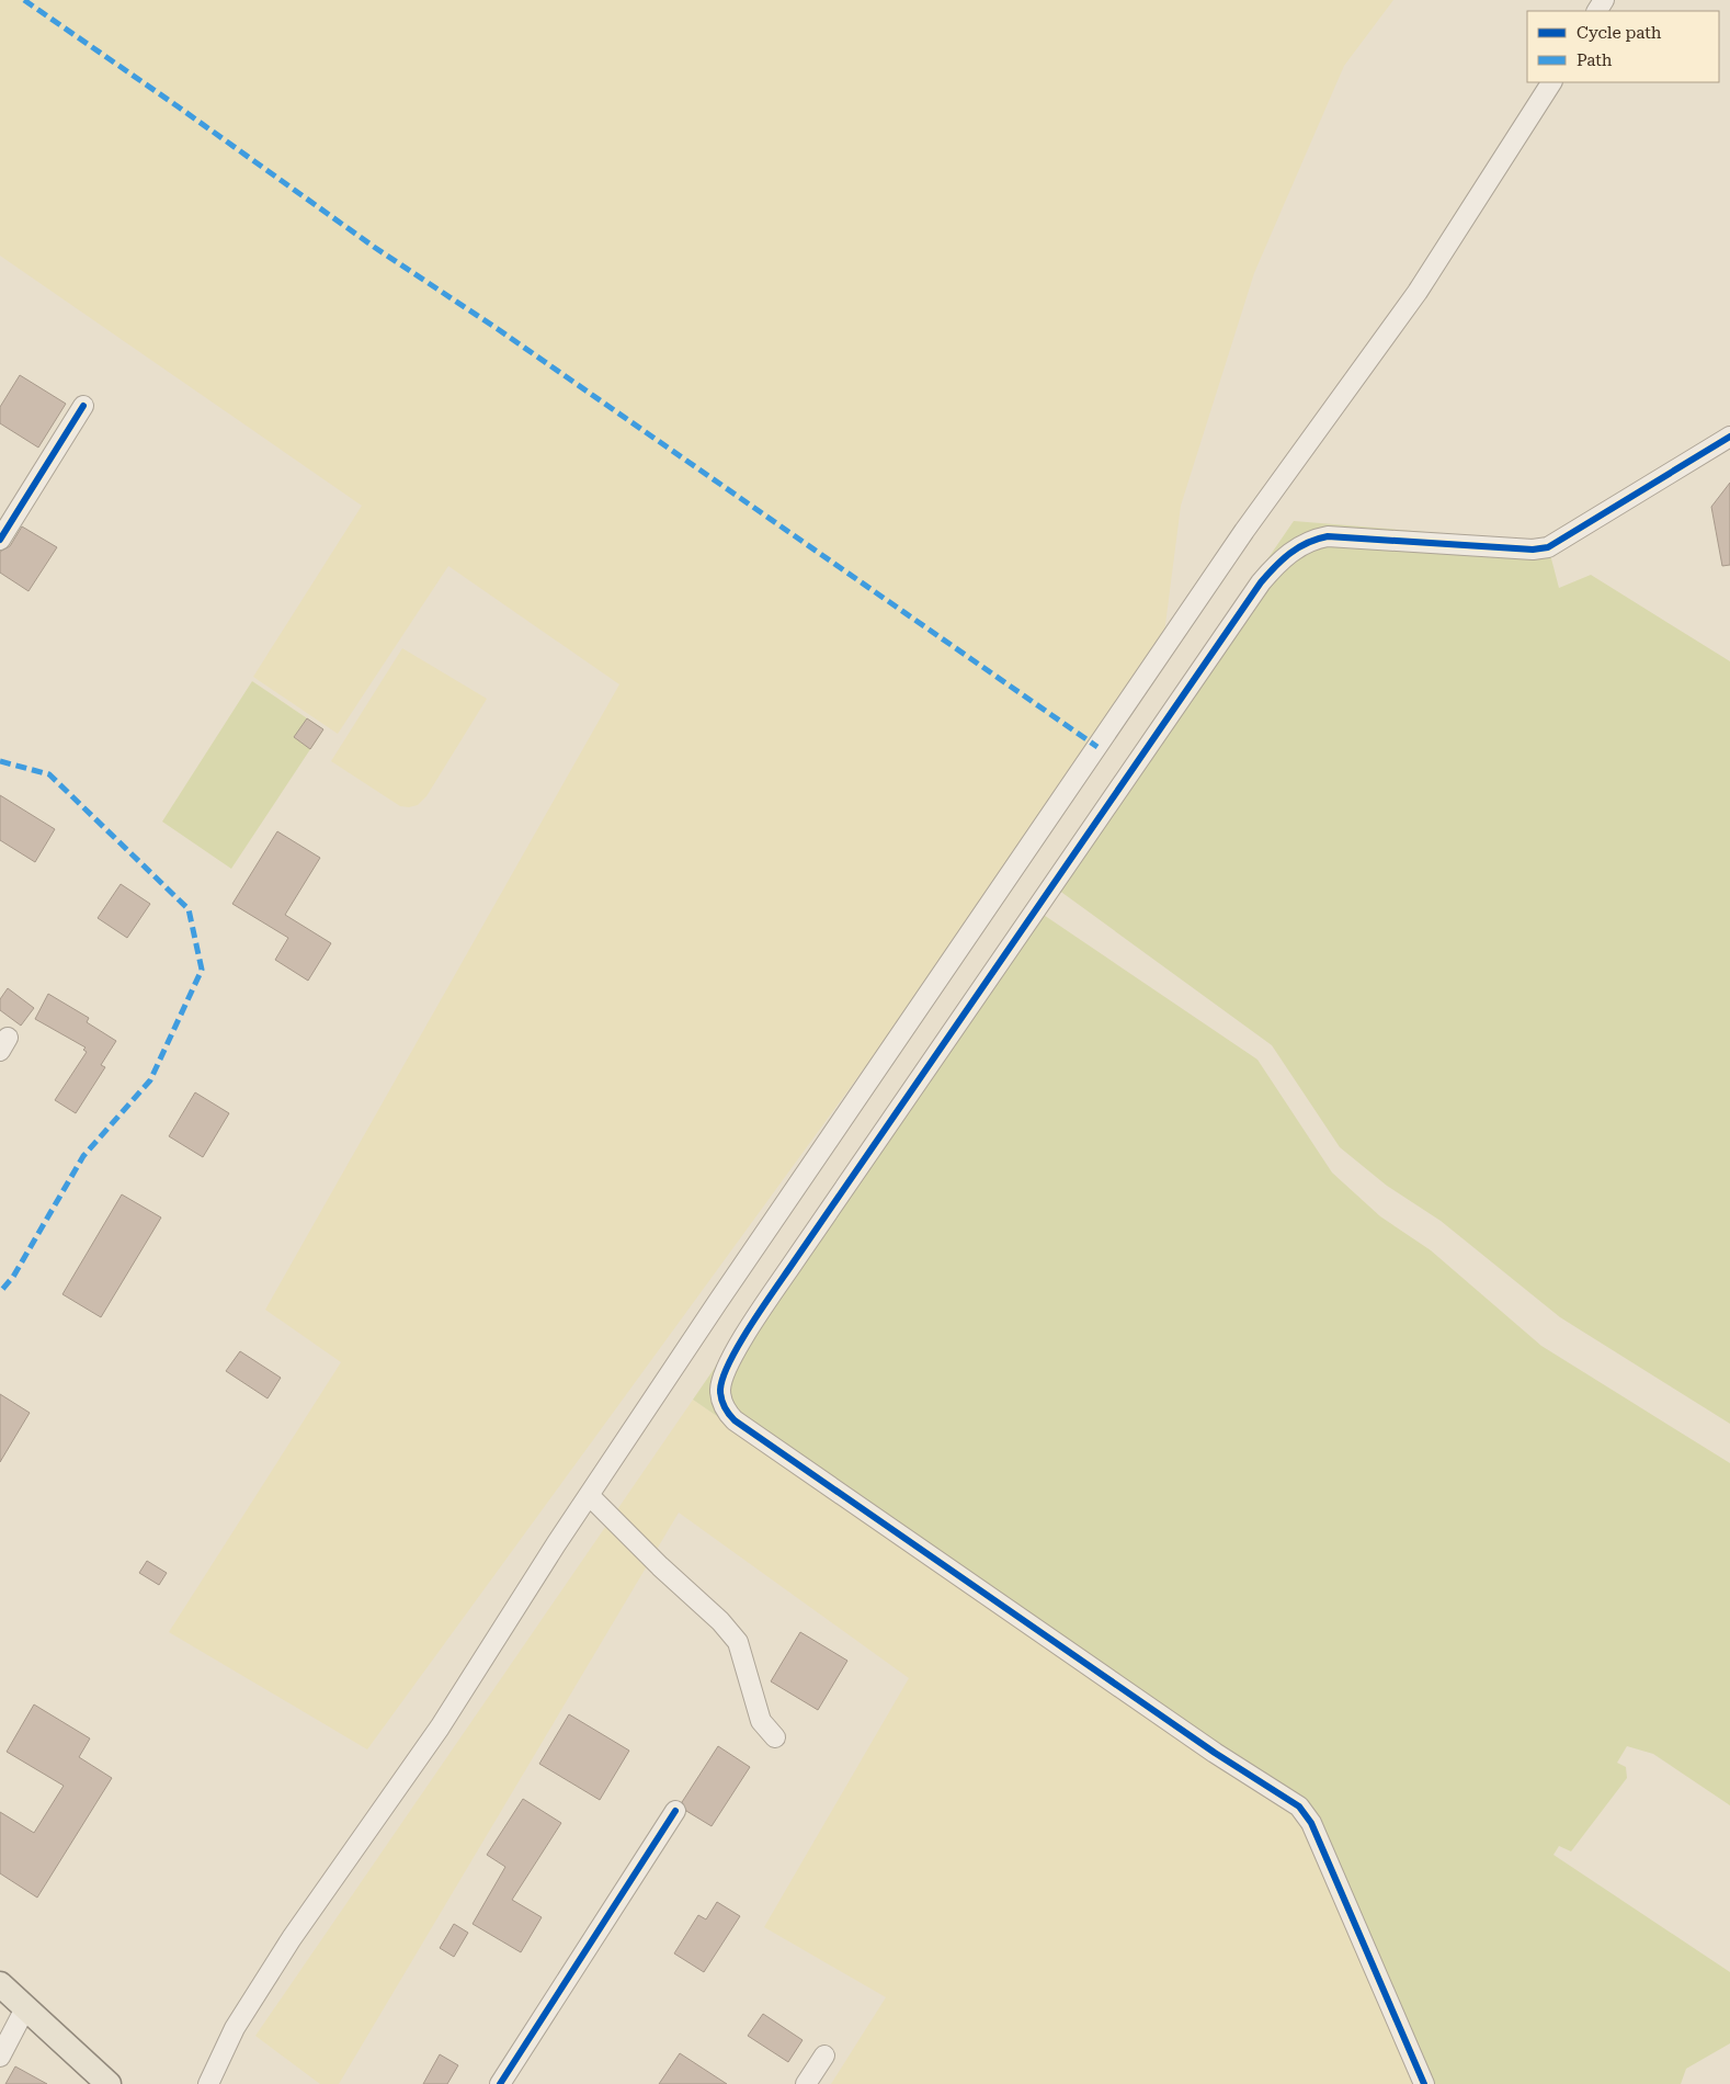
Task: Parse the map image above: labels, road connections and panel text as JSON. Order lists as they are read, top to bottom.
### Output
{
  "legend": ["Cycle path", "Path"]
}
